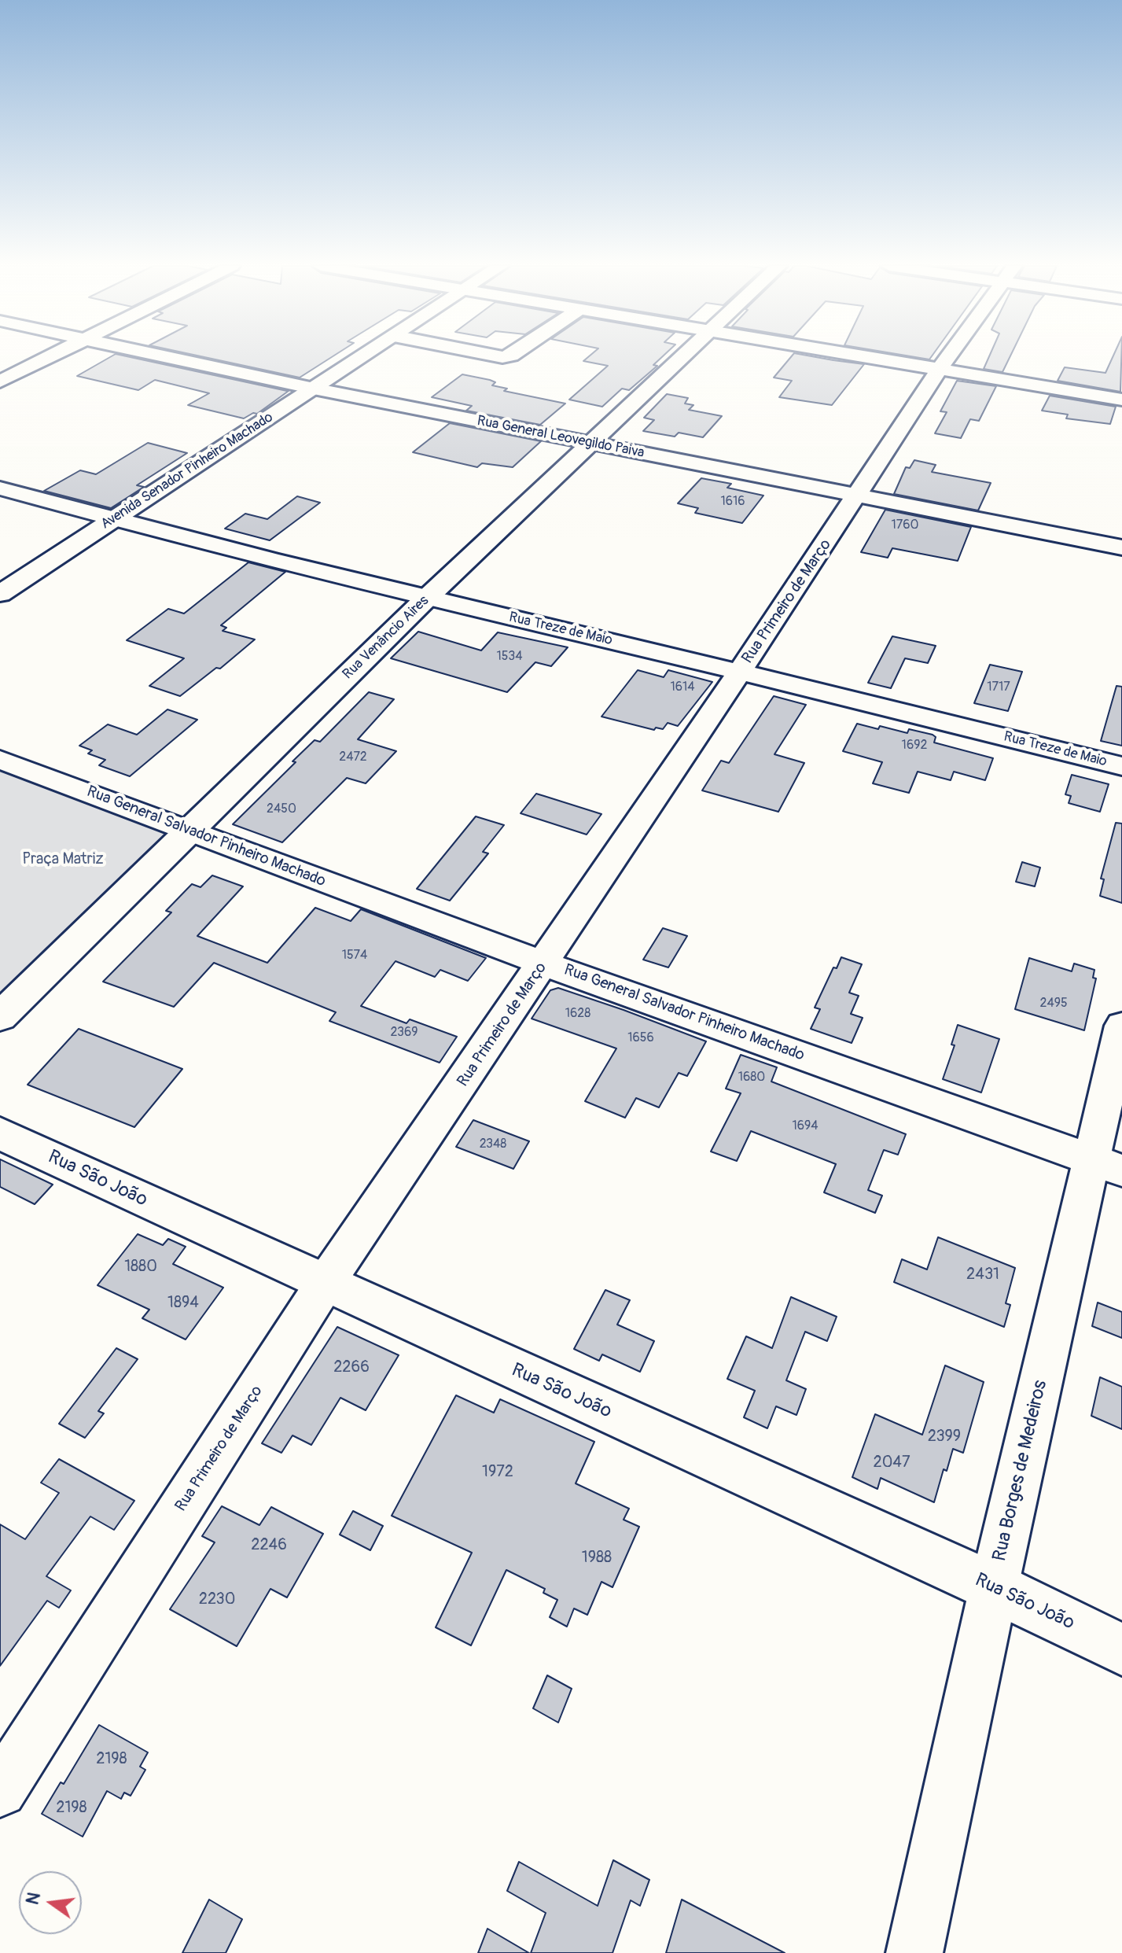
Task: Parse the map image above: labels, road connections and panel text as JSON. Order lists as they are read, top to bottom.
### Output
{
  "streets": {
    "main road": ["Avenida Senador Pinheiro Machado", "Rua Venâncio Aires", "Rua São João"],
    "street": [
      "Rua General Leovegildo Paiva",
      "Rua Primeiro de Março",
      "Rua Treze de Maio",
      "Rua General Salvador Pinheiro Machado",
      "Rua Borges de Medeiros"
    ]
  },
  "crossings": [
    ["Rua General Leovegildo Paiva", "Avenida Senador Pinheiro Machado"],
    ["Rua General Leovegildo Paiva", "Rua Primeiro de Março"],
    ["Rua General Leovegildo Paiva", "Rua Venâncio Aires"],
    ["Avenida Senador Pinheiro Machado", "Rua Treze de Maio"],
    ["Rua Primeiro de Março", "Rua Treze de Maio"],
    ["Rua Primeiro de Março", "Rua General Salvador Pinheiro Machado"],
    ["Rua Primeiro de Março", "Rua São João"],
    ["Rua Treze de Maio", "Rua Venâncio Aires"],
    ["Rua Venâncio Aires", "Rua General Salvador Pinheiro Machado"],
    ["Rua General Salvador Pinheiro Machado", "Rua Borges de Medeiros"],
    ["Rua São João", "Rua Borges de Medeiros"]
  ],
  "parks": ["Praça Matriz"],
  "house_numbers": [
    "1616",
    "1760",
    "1534",
    "1614",
    "1717",
    "1692",
    "2472",
    "2450",
    "1574",
    "2495",
    "1628",
    "2369",
    "1656",
    "1680",
    "1694",
    "2348",
    "1880",
    "2431",
    "1894",
    "2266",
    "2399",
    "2047",
    "1972",
    "2246",
    "1988",
    "2230",
    "2198",
    "2198"
  ],
  "north": "left"
}
